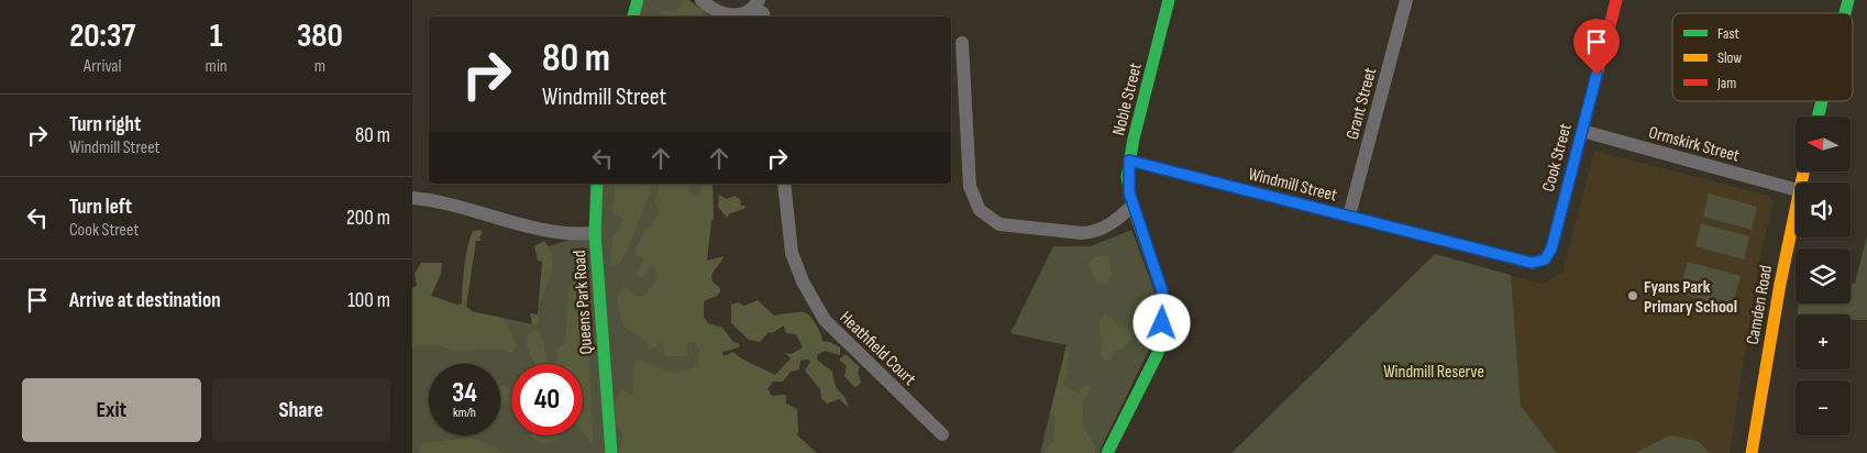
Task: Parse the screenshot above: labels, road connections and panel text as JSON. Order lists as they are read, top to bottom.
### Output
{
  "streets": {
    "street": [
      "Noble Street",
      "Grant Street",
      "Ormskirk Street",
      "Cook Street",
      "Windmill Street",
      "Queens Park Road",
      "Camden Road",
      "Heathfield Court"
    ]
  },
  "crossings": [
    ["Noble Street", "Windmill Street"],
    ["Grant Street", "Windmill Street"],
    ["Ormskirk Street", "Cook Street"],
    ["Cook Street", "Windmill Street"]
  ],
  "parks": ["Windmill Reserve"],
  "places": ["Fyans Park Primary School"],
  "legend": ["Fast", "Slow", "Jam"],
  "north": "left",
  "page": {
    "eta": [
      "20:37",
      "Arrival",
      "1",
      "min",
      "380",
      "m"
    ],
    "turn": ["80 m", "Windmill Street"],
    "list": [
      {
        "name": "Turn right",
        "note": "Windmill Street",
        "value": "80 m"
      },
      {
        "name": "Turn left",
        "note": "Cook Street",
        "value": "200 m"
      },
      {
        "name": "Arrive at destination",
        "value": "100 m"
      }
    ],
    "map_buttons": ["+", "−"],
    "speed": "34 km/h",
    "limit": "40",
    "buttons": ["Exit", "Share"]
  }
}
